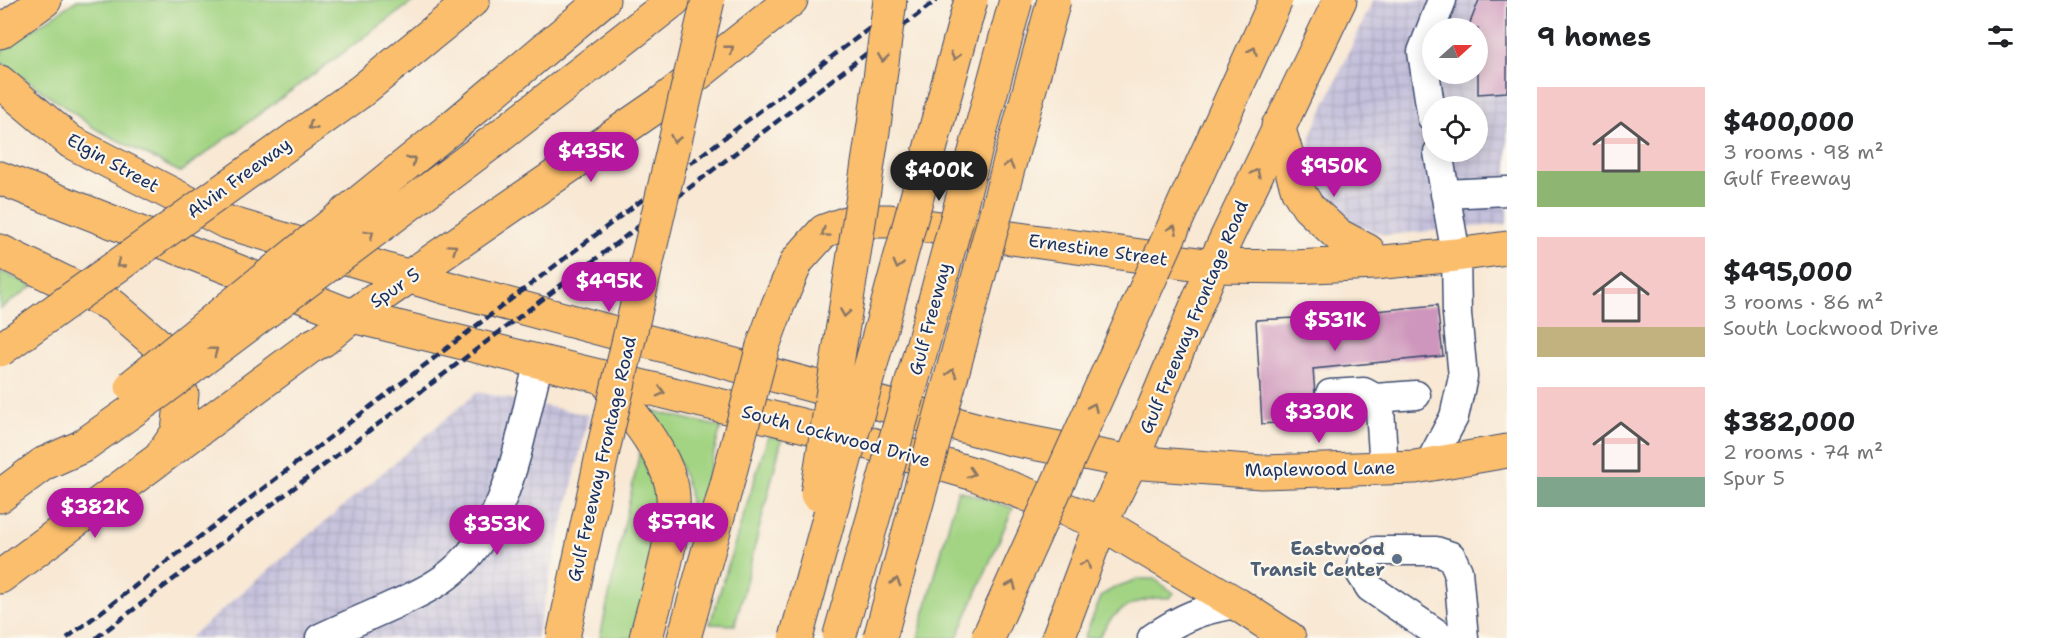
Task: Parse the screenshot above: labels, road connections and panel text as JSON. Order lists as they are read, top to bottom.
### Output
{
  "streets": {
    "main road": [
      "Elgin Street",
      "Alvin Freeway",
      "Ernestine Street",
      "Spur 5",
      "Gulf Freeway Frontage Road",
      "Gulf Freeway",
      "South Lockwood Drive",
      "Maplewood Lane"
    ]
  },
  "crossings": [
    ["Elgin Street", "Spur 5"],
    ["Ernestine Street", "Gulf Freeway Frontage Road"],
    ["Spur 5", "South Lockwood Drive"],
    ["Gulf Freeway Frontage Road", "South Lockwood Drive"],
    ["Gulf Freeway Frontage Road", "Maplewood Lane"]
  ],
  "places": ["Eastwood Transit Center"],
  "north": "right",
  "page": {
    "heading": "9 homes",
    "list": [
      {
        "name": "$400,000",
        "note": "3 rooms · 98 m² · Gulf Freeway"
      },
      {
        "name": "$495,000",
        "note": "3 rooms · 86 m² · South Lockwood Drive"
      },
      {
        "name": "$382,000",
        "note": "2 rooms · 74 m² · Spur 5"
      }
    ],
    "price": [
      "$435K",
      "$950K",
      "$400K",
      "$495K",
      "$531K",
      "$330K",
      "$382K",
      "$579K",
      "$353K"
    ]
  }
}
